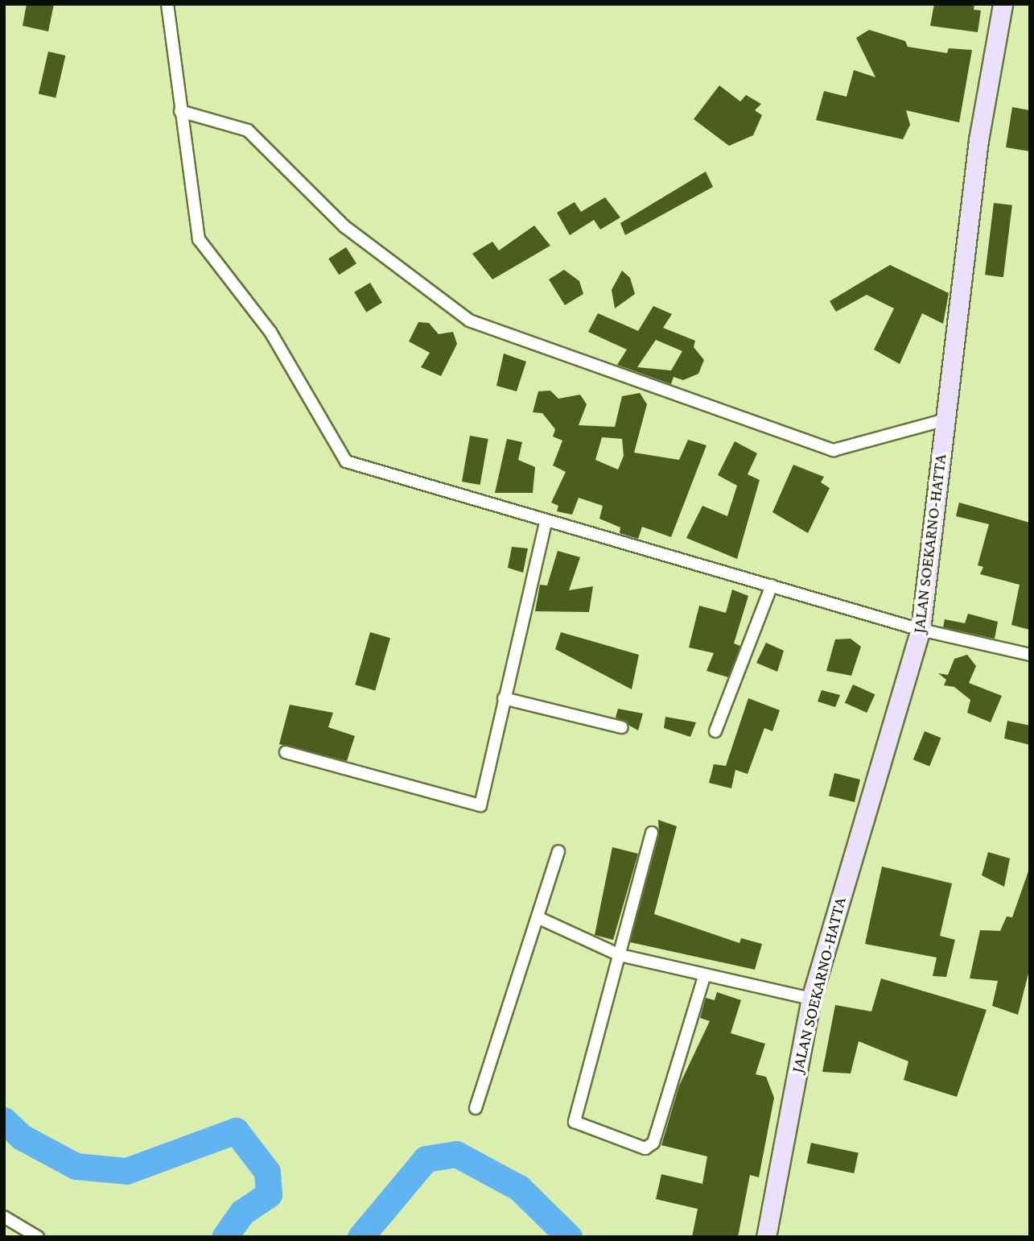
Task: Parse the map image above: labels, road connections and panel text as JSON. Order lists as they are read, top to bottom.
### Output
{
  "streets": {
    "main road": ["JALAN SOEKARNO-HATTA"]
  }
}
